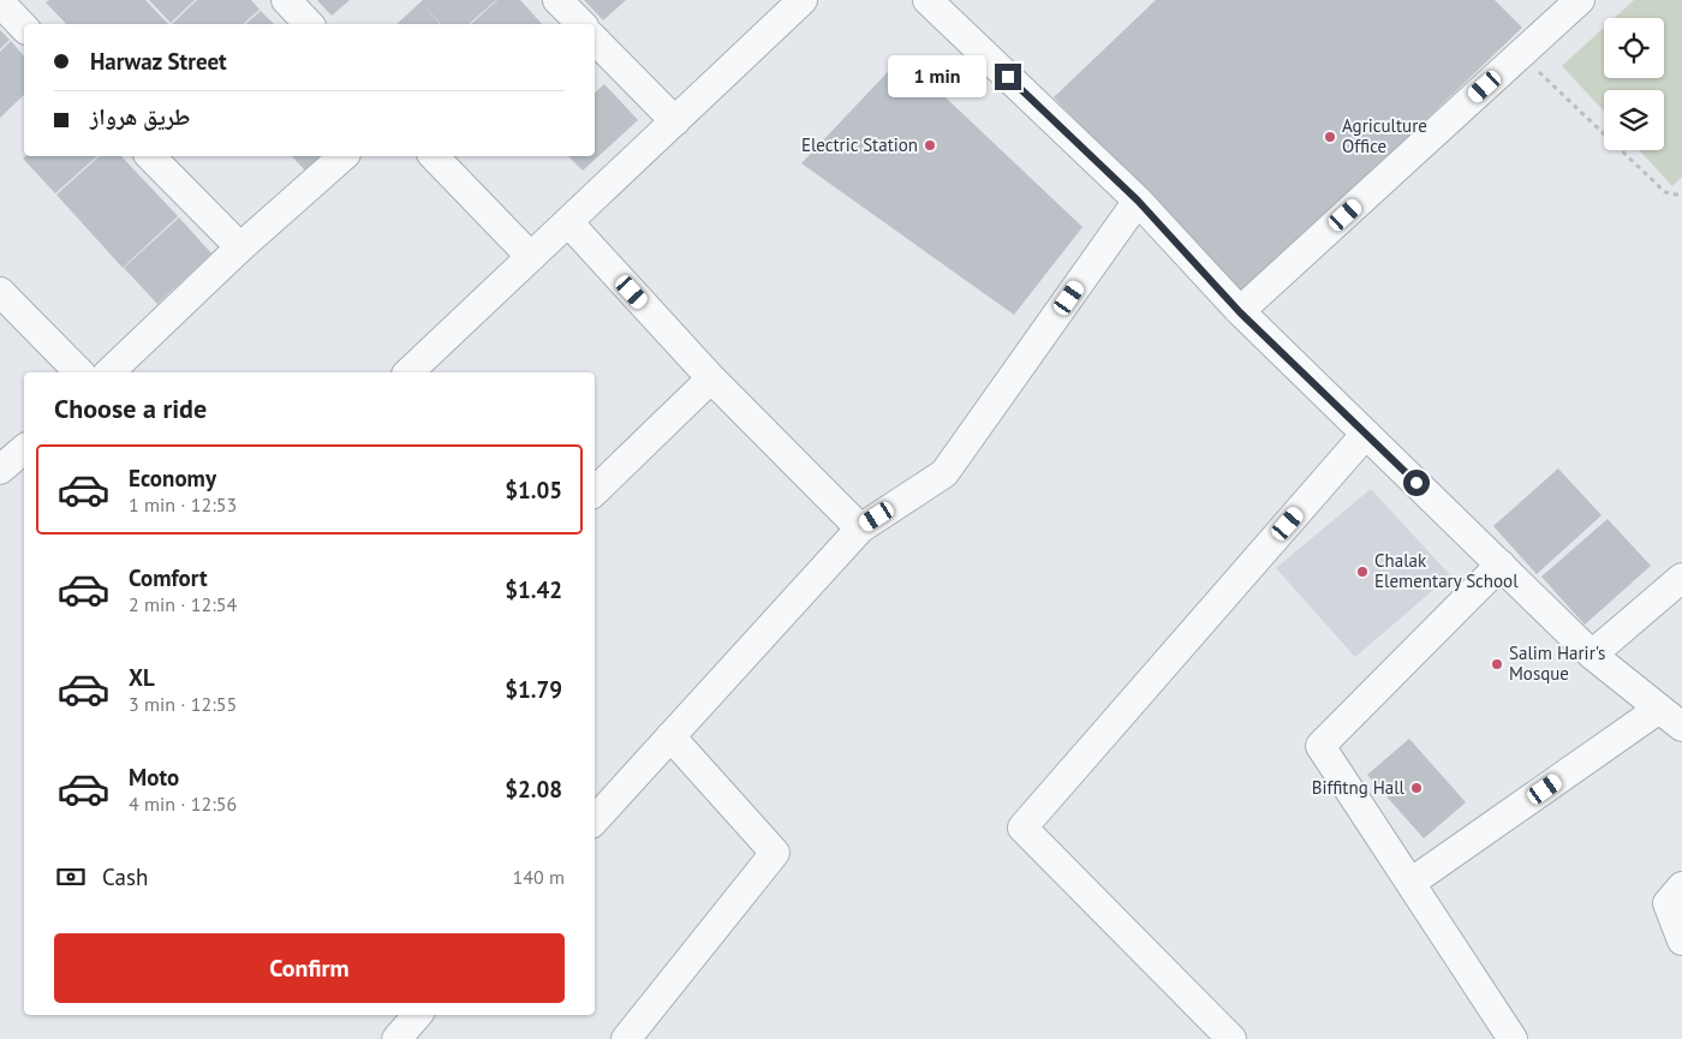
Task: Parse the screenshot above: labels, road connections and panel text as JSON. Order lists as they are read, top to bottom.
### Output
{
  "places": [
    "Agriculture Office",
    "Electric Station",
    "Chalak Elementary School",
    "Salim Harir's Mosque",
    "Biffitng Hall"
  ],
  "page": {
    "banner": ["Harwaz Street", "طريق هرواز"],
    "bubble": "1 min",
    "heading": "Choose a ride",
    "list": [
      {
        "name": "Economy",
        "note": "1 min · 12:53",
        "value": "$1.05"
      },
      {
        "name": "Comfort",
        "note": "2 min · 12:54",
        "value": "$1.42"
      },
      {
        "name": "XL",
        "note": "3 min · 12:55",
        "value": "$1.79"
      },
      {
        "name": "Moto",
        "note": "4 min · 12:56",
        "value": "$2.08"
      }
    ],
    "pay": ["Cash", "140 m"],
    "buttons": "Confirm"
  }
}
